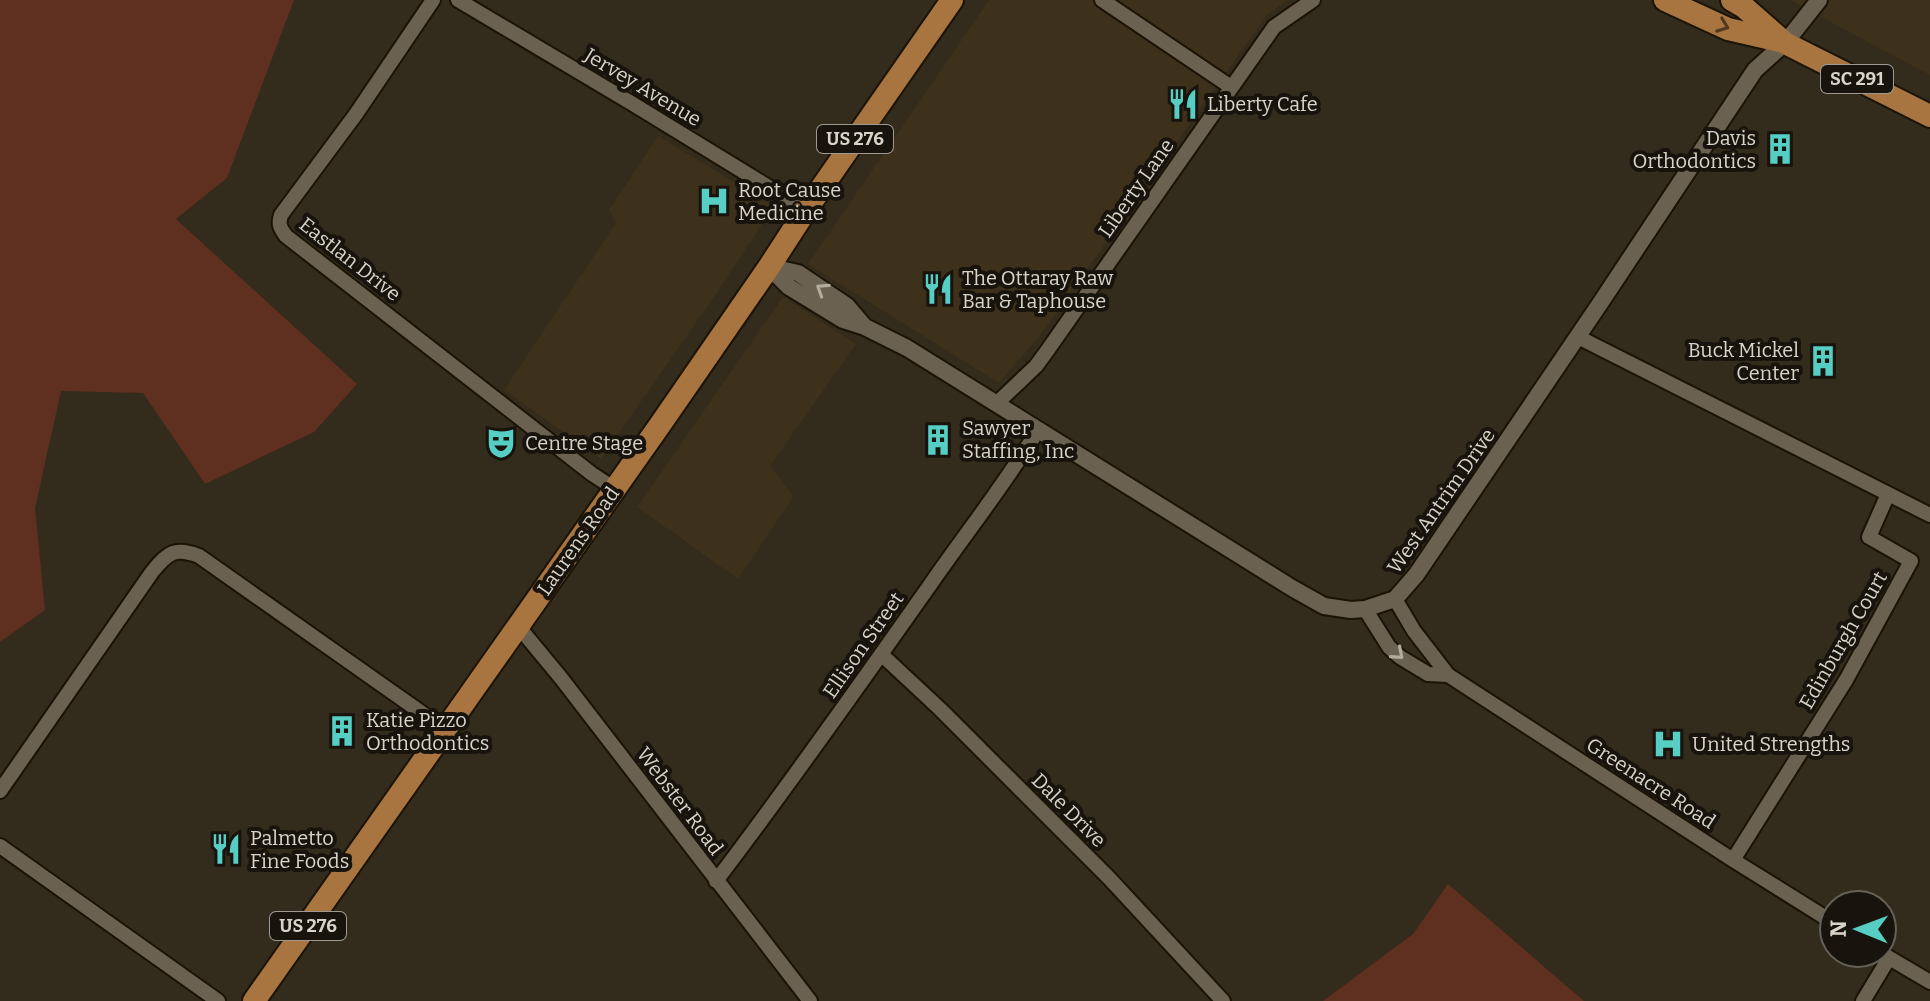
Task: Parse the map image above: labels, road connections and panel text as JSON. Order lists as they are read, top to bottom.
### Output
{
  "streets": {
    "main road": ["SC 291", "US 276", "Laurens Road"],
    "street": [
      "Jervey Avenue",
      "Liberty Lane",
      "Eastlan Drive",
      "West Antrim Drive",
      "Edinburgh Court",
      "Ellison Street",
      "Greenacre Road",
      "Webster Road",
      "Dale Drive"
    ]
  },
  "crossings": [
    ["SC 291", "West Antrim Drive"],
    ["Jervey Avenue", "Laurens Road"],
    ["Liberty Lane", "West Antrim Drive"],
    ["Eastlan Drive", "Laurens Road"],
    ["West Antrim Drive", "Laurens Road"],
    ["West Antrim Drive", "Ellison Street"],
    ["West Antrim Drive", "Greenacre Road"],
    ["Laurens Road", "Webster Road"],
    ["Edinburgh Court", "Greenacre Road"],
    ["Ellison Street", "Webster Road"],
    ["Ellison Street", "Dale Drive"]
  ],
  "places": {
    "restaurant": ["Liberty Cafe", "The Ottaray Raw Bar & Taphouse", "Palmetto Fine Foods"],
    "building": [
      "Davis Orthodontics",
      "Buck Mickel Center",
      "Sawyer Staffing, Inc",
      "Katie Pizzo Orthodontics"
    ],
    "hospital": ["Root Cause Medicine", "United Strengths"],
    "theatre": ["Centre Stage"]
  },
  "north": "left"
}
